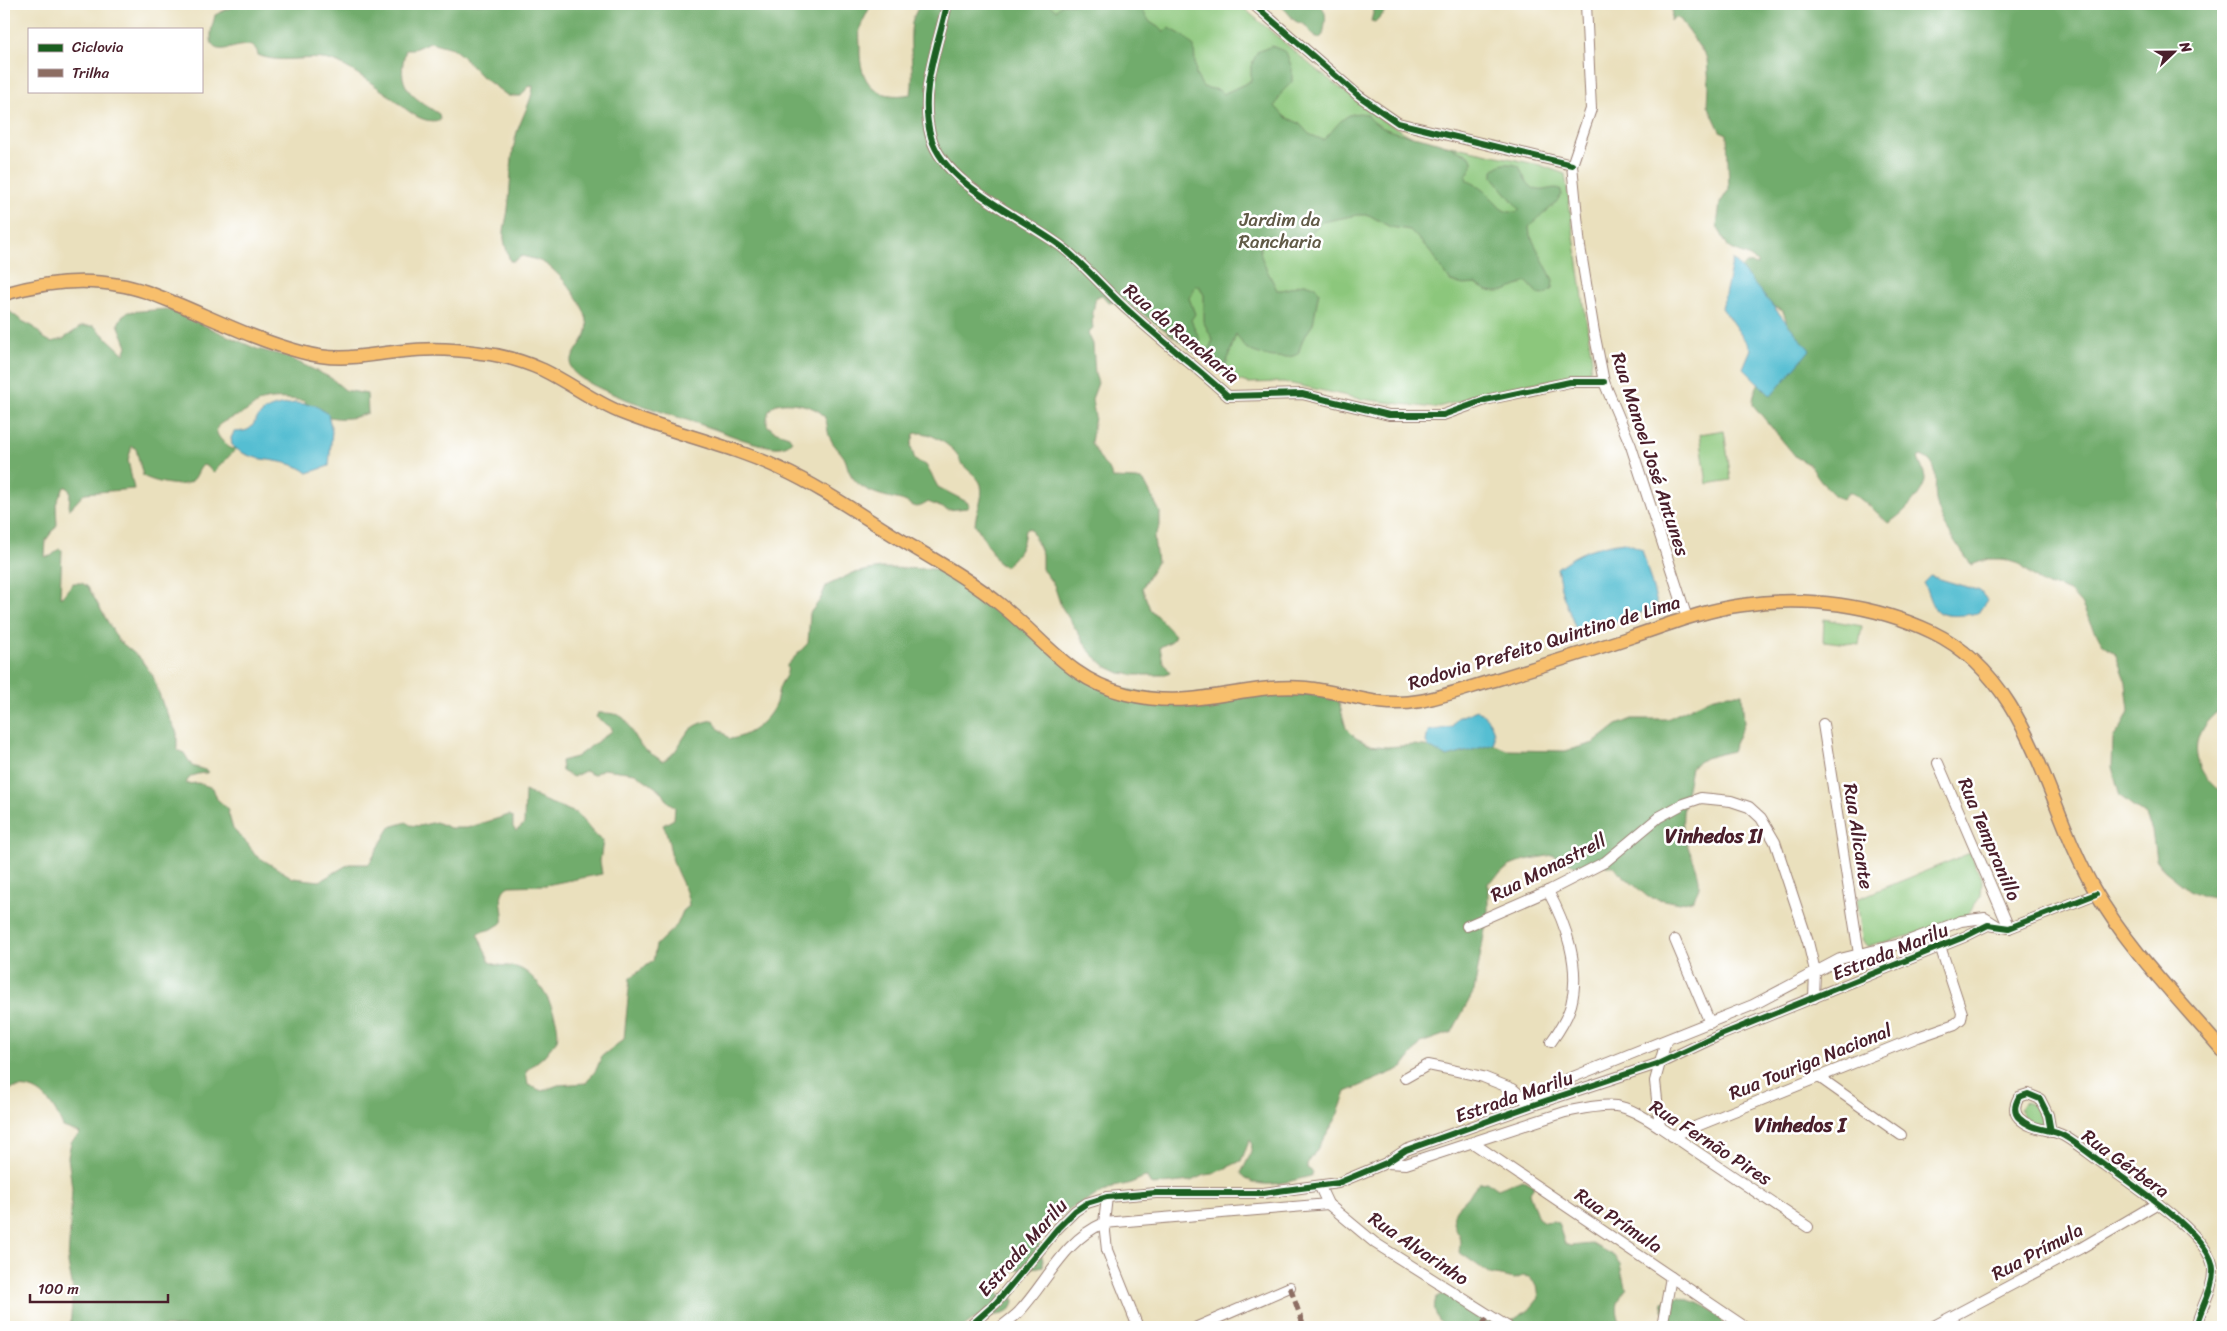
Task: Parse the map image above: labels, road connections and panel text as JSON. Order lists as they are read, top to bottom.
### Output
{
  "streets": {
    "main road": ["Rodovia Prefeito Quintino de Lima"],
    "street": [
      "Rua da Rancharia",
      "Rua Manoel José Antunes",
      "Rua Alicante",
      "Rua Tempranillo",
      "Rua Monastrell",
      "Estrada Marilu",
      "Rua Touriga Nacional",
      "Rua Fernão Pires",
      "Rua Gérbera",
      "Rua Prímula",
      "Rua Alvarinho"
    ]
  },
  "crossings": [
    ["Rua da Rancharia", "Rua Manoel José Antunes"],
    ["Rua Manoel José Antunes", "Rodovia Prefeito Quintino de Lima"],
    ["Rodovia Prefeito Quintino de Lima", "Estrada Marilu"],
    ["Rua Tempranillo", "Estrada Marilu"],
    ["Rua Monastrell", "Estrada Marilu"],
    ["Estrada Marilu", "Rua Touriga Nacional"],
    ["Estrada Marilu", "Rua Fernão Pires"],
    ["Estrada Marilu", "Rua Alvarinho"],
    ["Rua Touriga Nacional", "Rua Fernão Pires"],
    ["Rua Fernão Pires", "Rua Prímula"],
    ["Rua Gérbera", "Rua Prímula"]
  ],
  "districts": ["Vinhedos II", "Vinhedos I"],
  "parks": ["Jardim da Rancharia"],
  "legend": ["Ciclovia", "Trilha"],
  "scale_bar": "100 m",
  "north": "right"
}
